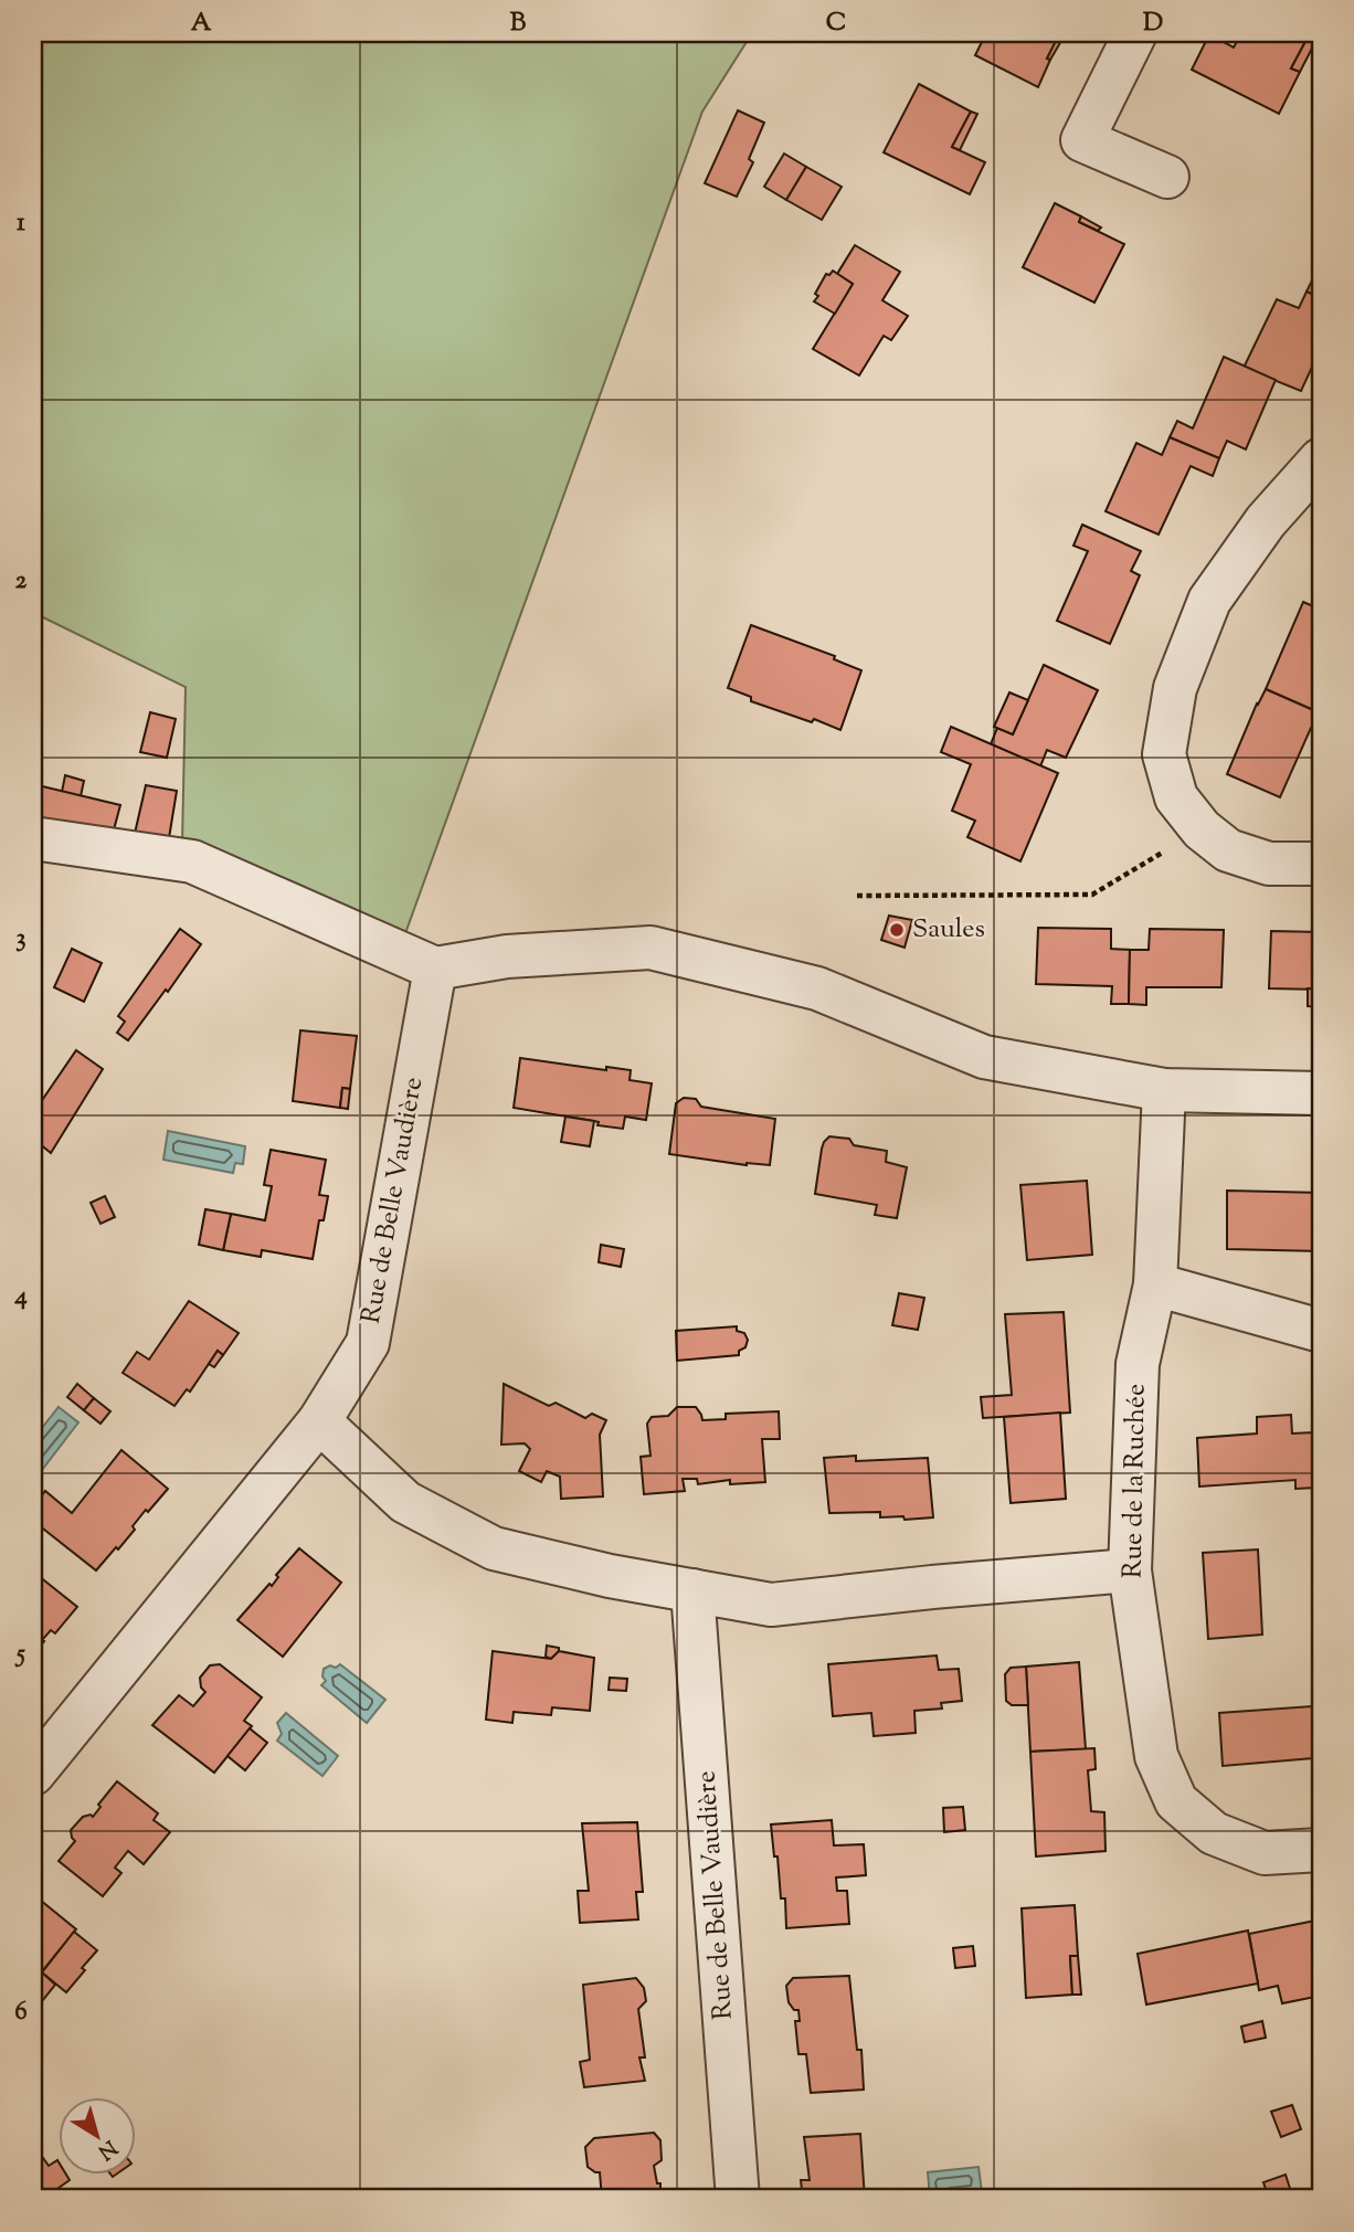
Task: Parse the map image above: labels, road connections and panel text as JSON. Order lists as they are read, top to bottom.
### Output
{
  "streets": {
    "street": ["Rue de Belle Vaudière", "Rue de la Ruchée"]
  },
  "places": ["Saules"],
  "north": "bottom right",
  "grid": {
    "columns": [
      "A",
      "B",
      "C",
      "D"
    ],
    "rows": [
      "1",
      "2",
      "3",
      "4",
      "5",
      "6"
    ]
  }
}
